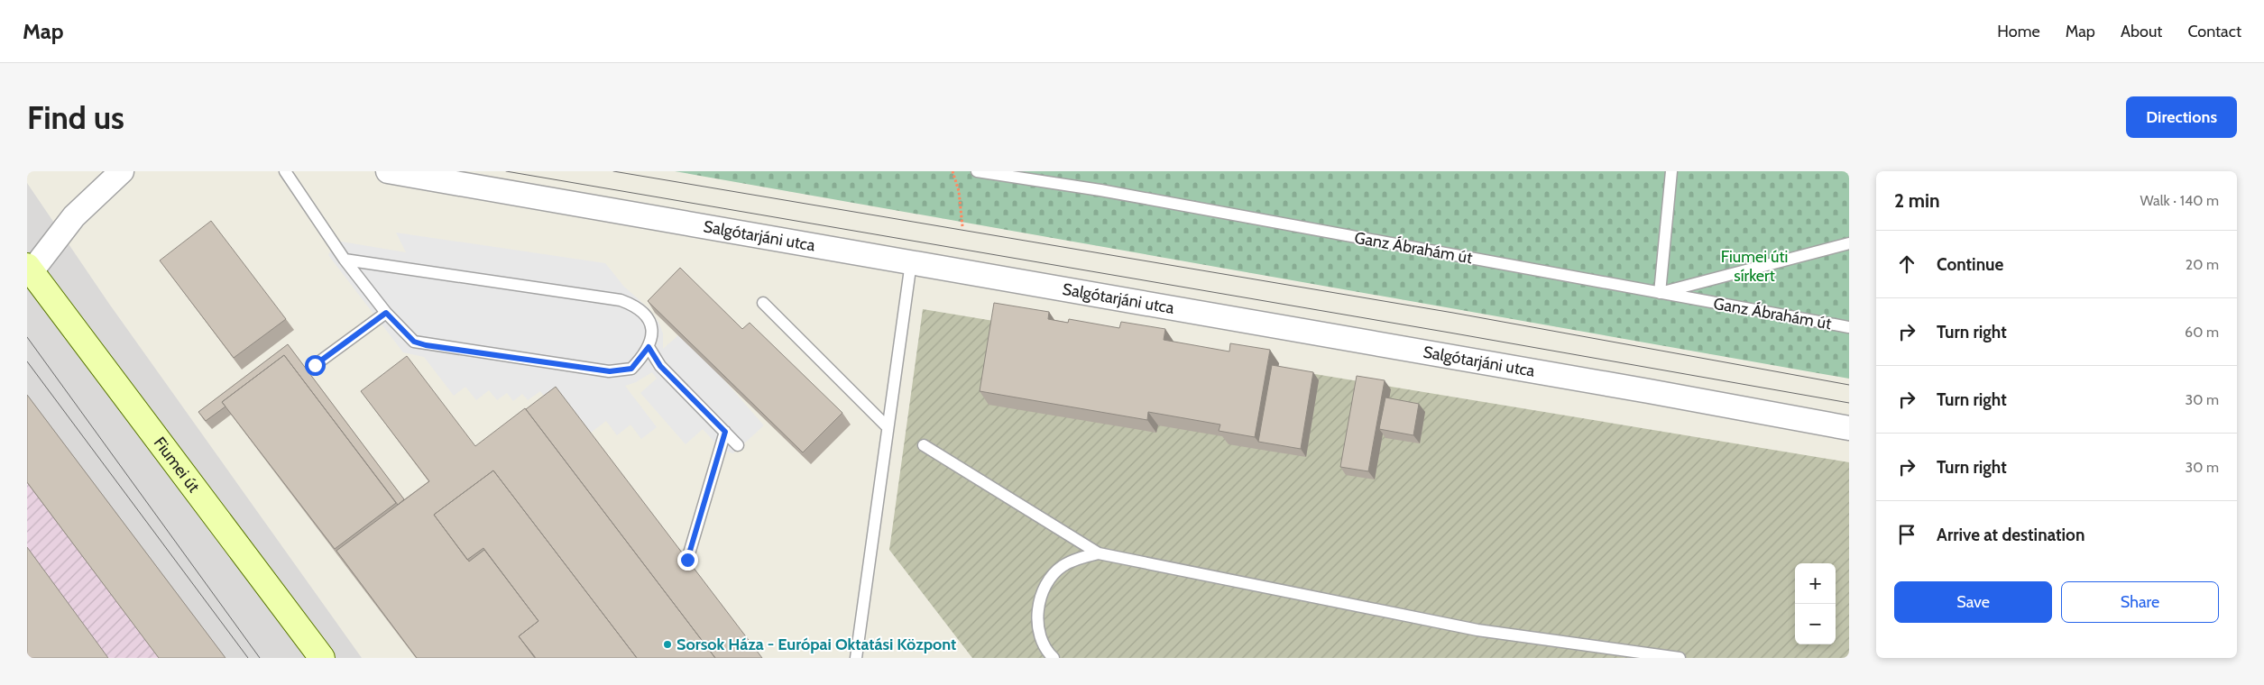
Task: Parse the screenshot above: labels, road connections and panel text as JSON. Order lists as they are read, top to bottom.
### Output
{
  "streets": {
    "main road": ["Fiumei út"],
    "street": ["Salgótarjáni utca"],
    "lane": ["Ganz Ábrahám út"]
  },
  "parks": ["Fiumei úti sírkert"],
  "places": ["Sorsok Háza - Európai Oktatási Központ"],
  "page": {
    "header": "Map",
    "nav": [
      "Home",
      "Map",
      "About",
      "Contact"
    ],
    "buttons": [
      "Directions",
      ["Save", "Share"]
    ],
    "title": "Find us",
    "heading": ["2 min", "Walk · 140 m"],
    "list": [
      ["Continue", "20 m"],
      ["Turn right", "60 m"],
      ["Turn right", "30 m"],
      ["Turn right", "30 m"],
      "Arrive at destination"
    ],
    "map_buttons": ["+", "−"]
  }
}
